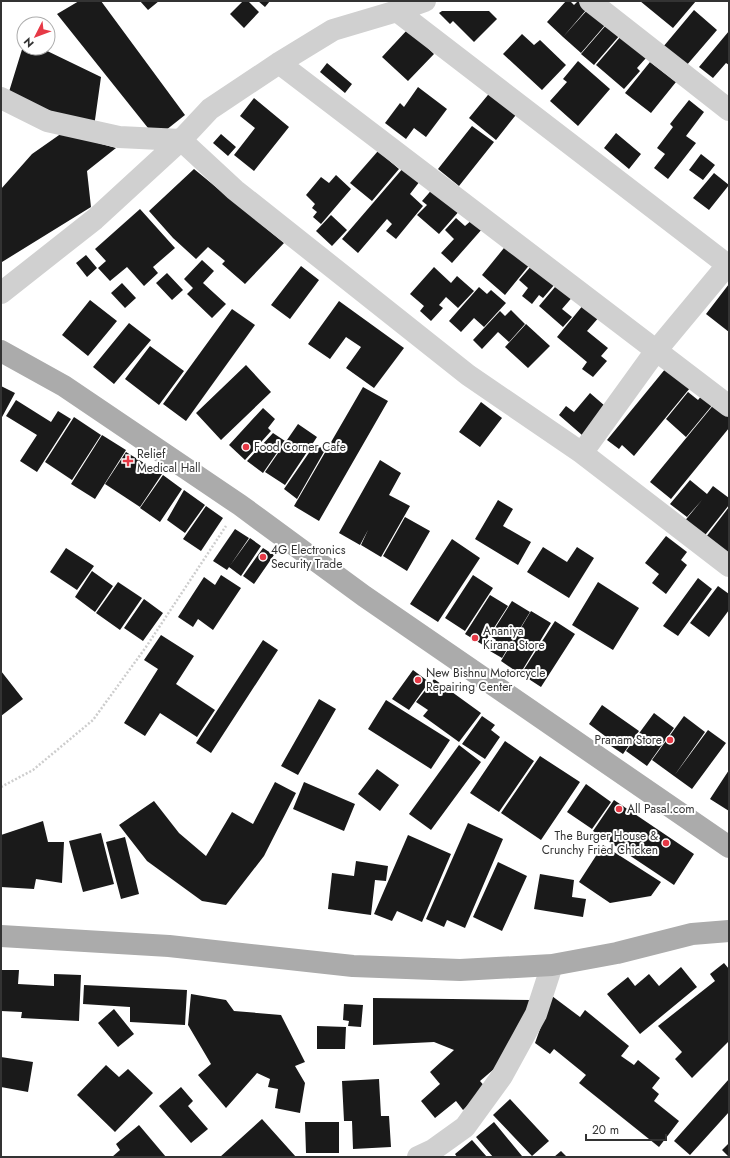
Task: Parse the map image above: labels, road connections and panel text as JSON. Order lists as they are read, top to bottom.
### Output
{
  "places": {
    "other": [
      "Food Corner Cafe",
      "4G Electronics Security Trade",
      "Ananiya Kirana Store",
      "New Bishnu Motorcycle Repairing Center",
      "Pranam Store",
      "All Pasal.com",
      "The Burger House & Crunchy Fried Chicken"
    ],
    "health": ["Relief Medical Hall"]
  },
  "scale_bar": "20 m",
  "north": "bottom left"
}
